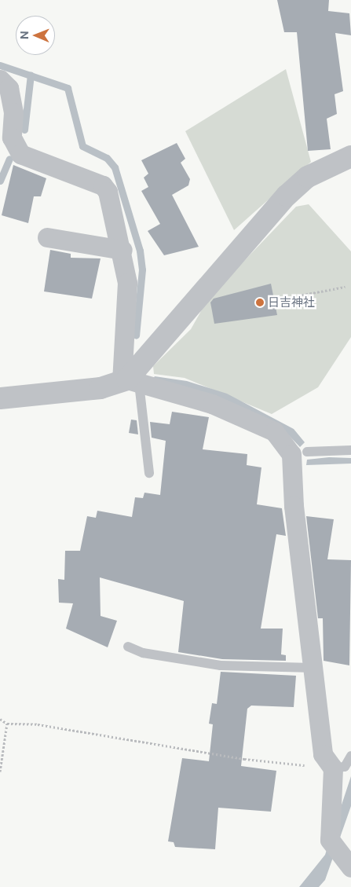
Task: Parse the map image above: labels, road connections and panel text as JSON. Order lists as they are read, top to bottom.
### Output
{
  "places": ["日吉神社"],
  "north": "left"
}
